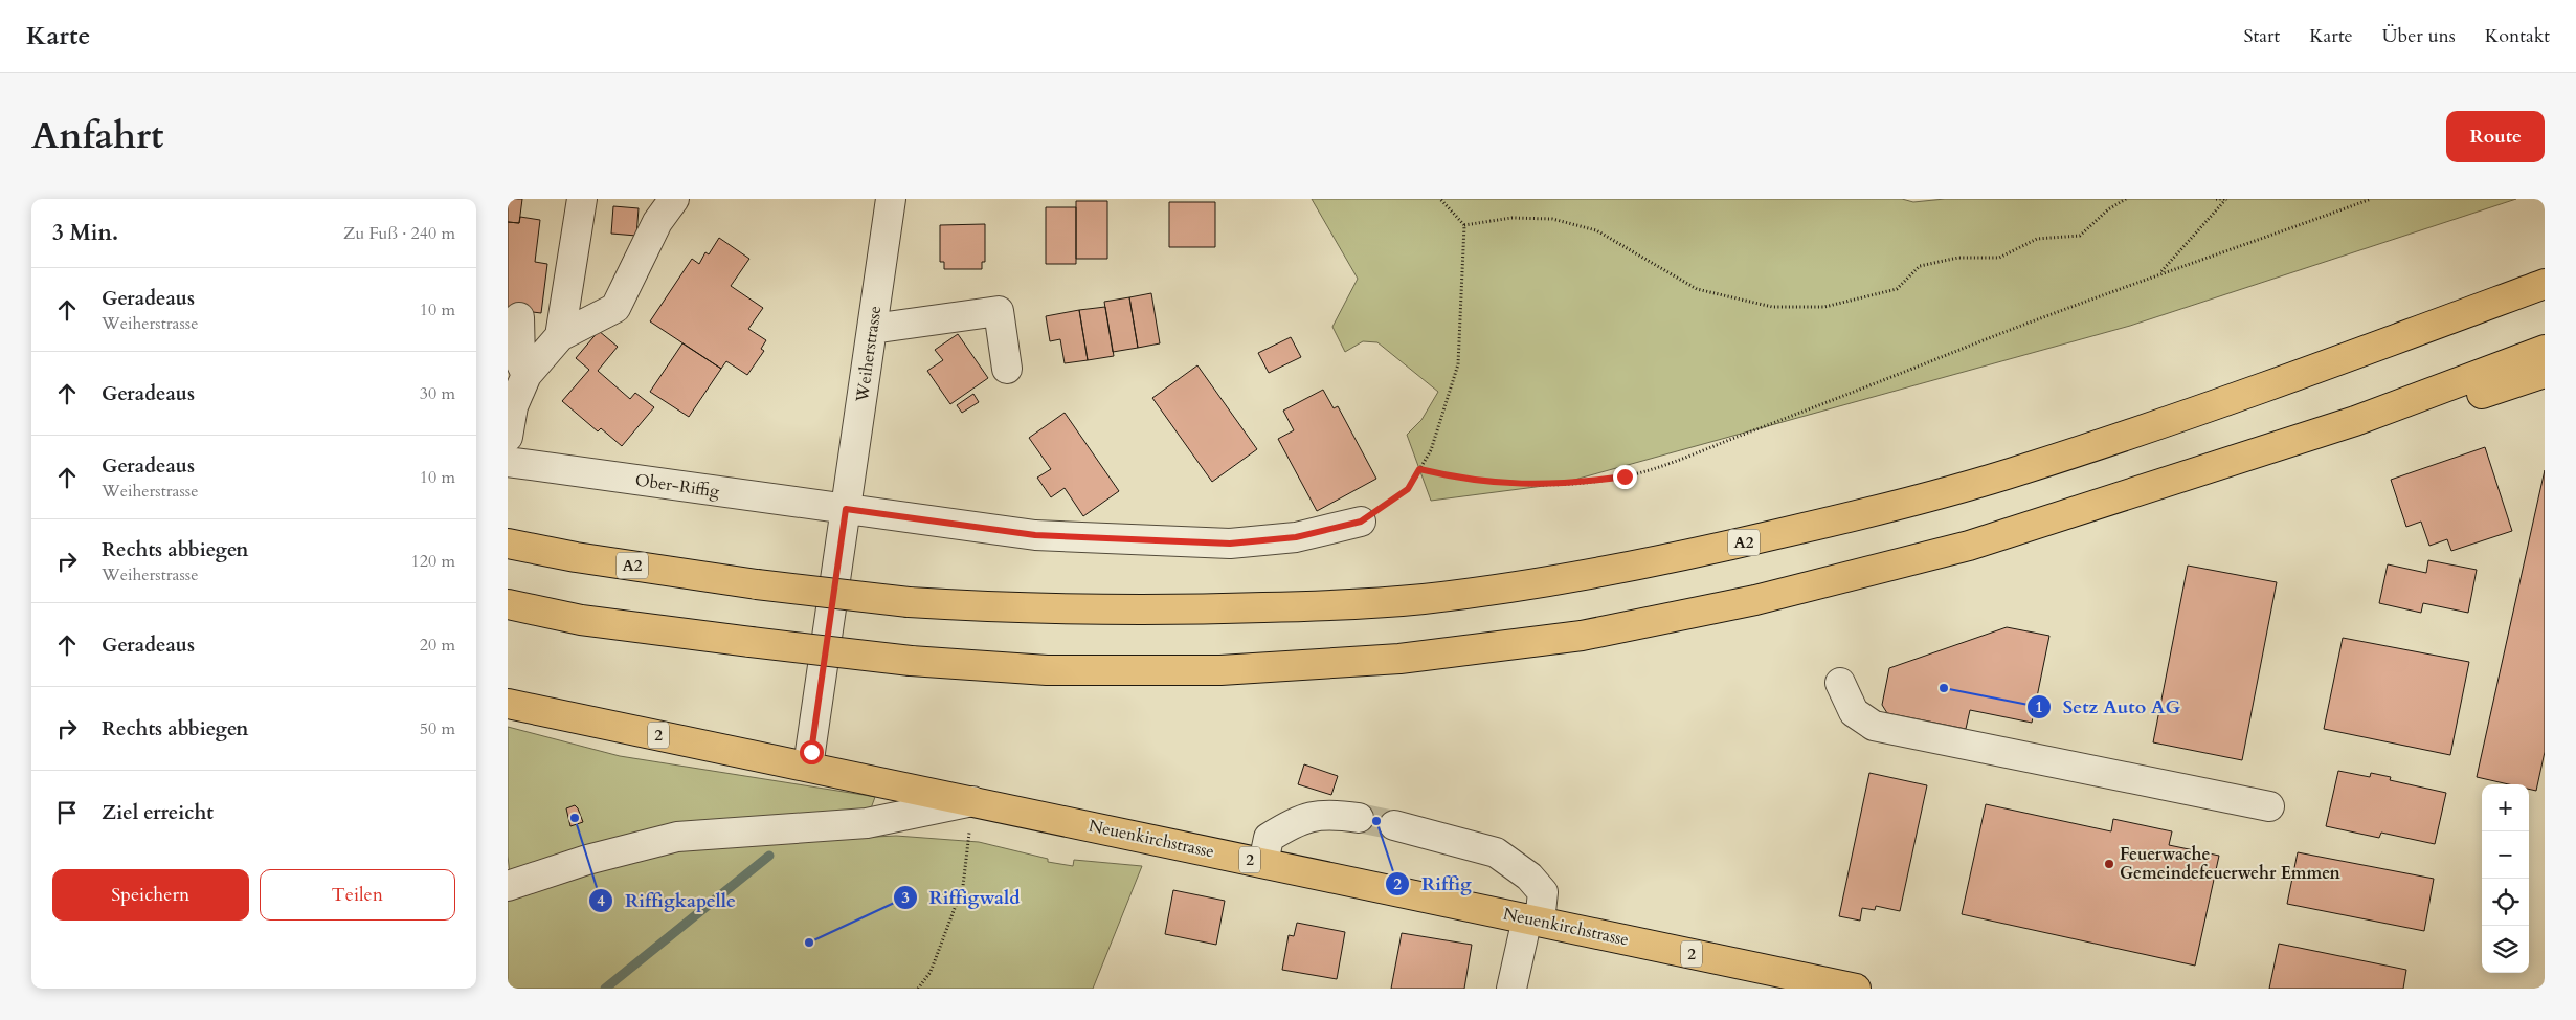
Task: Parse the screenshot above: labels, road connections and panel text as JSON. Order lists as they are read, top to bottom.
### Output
{
  "streets": {
    "main road": ["A2", "2", "Neuenkirchstrasse"],
    "street": ["Weiherstrasse", "Ober-Riffig"]
  },
  "crossings": [
    ["Weiherstrasse", "Ober-Riffig"],
    ["Weiherstrasse", "Neuenkirchstrasse"]
  ],
  "places": [
    "Setz Auto AG",
    "Riffigkapelle",
    "Riffig",
    "Feuerwache Gemeindefeuerwehr Emmen",
    "Riffigwald"
  ],
  "page": {
    "header": "Karte",
    "nav": [
      "Start",
      "Karte",
      "Über uns",
      "Kontakt"
    ],
    "title": "Anfahrt",
    "buttons": [
      "Route",
      ["Speichern", "Teilen"]
    ],
    "heading": ["3 Min.", "Zu Fuß · 240 m"],
    "list": [
      ["Geradeaus", "Weiherstrasse", "10 m"],
      ["Geradeaus", "30 m"],
      ["Geradeaus", "Weiherstrasse", "10 m"],
      ["Rechts abbiegen", "Weiherstrasse", "120 m"],
      ["Geradeaus", "20 m"],
      ["Rechts abbiegen", "50 m"],
      "Ziel erreicht"
    ],
    "map_buttons": ["+", "−"]
  }
}
